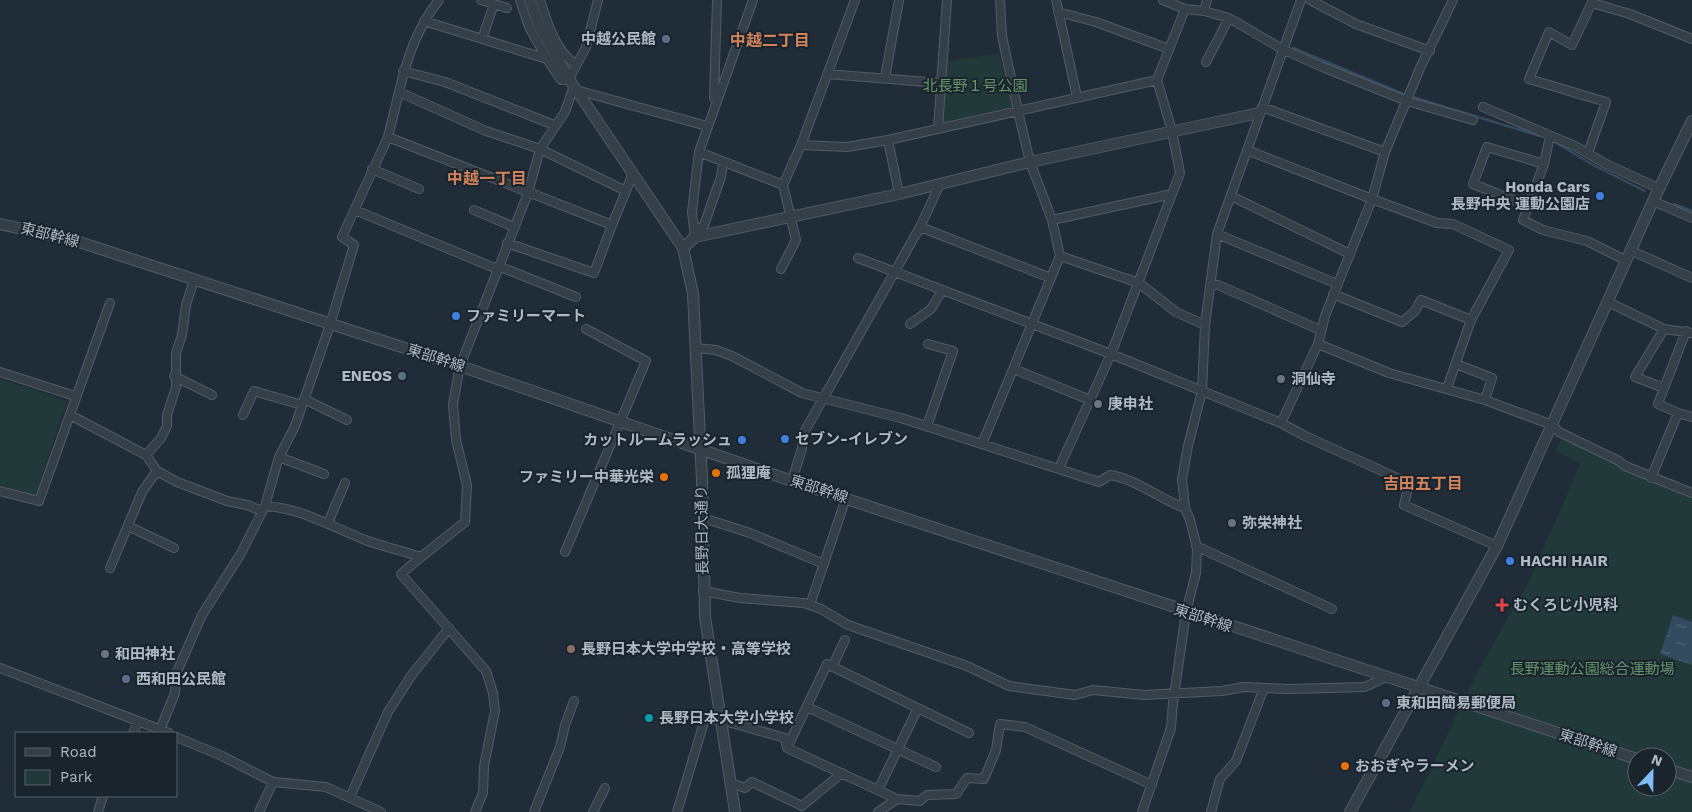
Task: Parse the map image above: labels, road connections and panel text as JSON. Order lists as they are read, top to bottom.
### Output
{
  "streets": {
    "street": ["東部幹線", "長野日大通り"]
  },
  "crossings": [
    ["東部幹線", "長野日大通り"]
  ],
  "districts": ["中越二丁目", "中越一丁目", "吉田五丁目"],
  "parks": ["北長野１号公園", "長野運動公園総合運動場"],
  "places": {
    "other": [
      "中越公民館",
      "Honda Cars 長野中央 運動公園店",
      "ファミリーマート",
      "ENEOS",
      "洞仙寺",
      "庚申社",
      "セブン-イレブン",
      "カットルームラッシュ",
      "孤狸庵",
      "ファミリー中華光栄",
      "弥栄神社",
      "HACHI HAIR",
      "長野日本大学中学校・高等学校",
      "和田神社",
      "西和田公民館",
      "東和田簡易郵便局",
      "長野日本大学小学校",
      "おおぎやラーメン"
    ],
    "health": ["むくろじ小児科"]
  },
  "legend": ["Road", "Park"],
  "north": "top"
}
